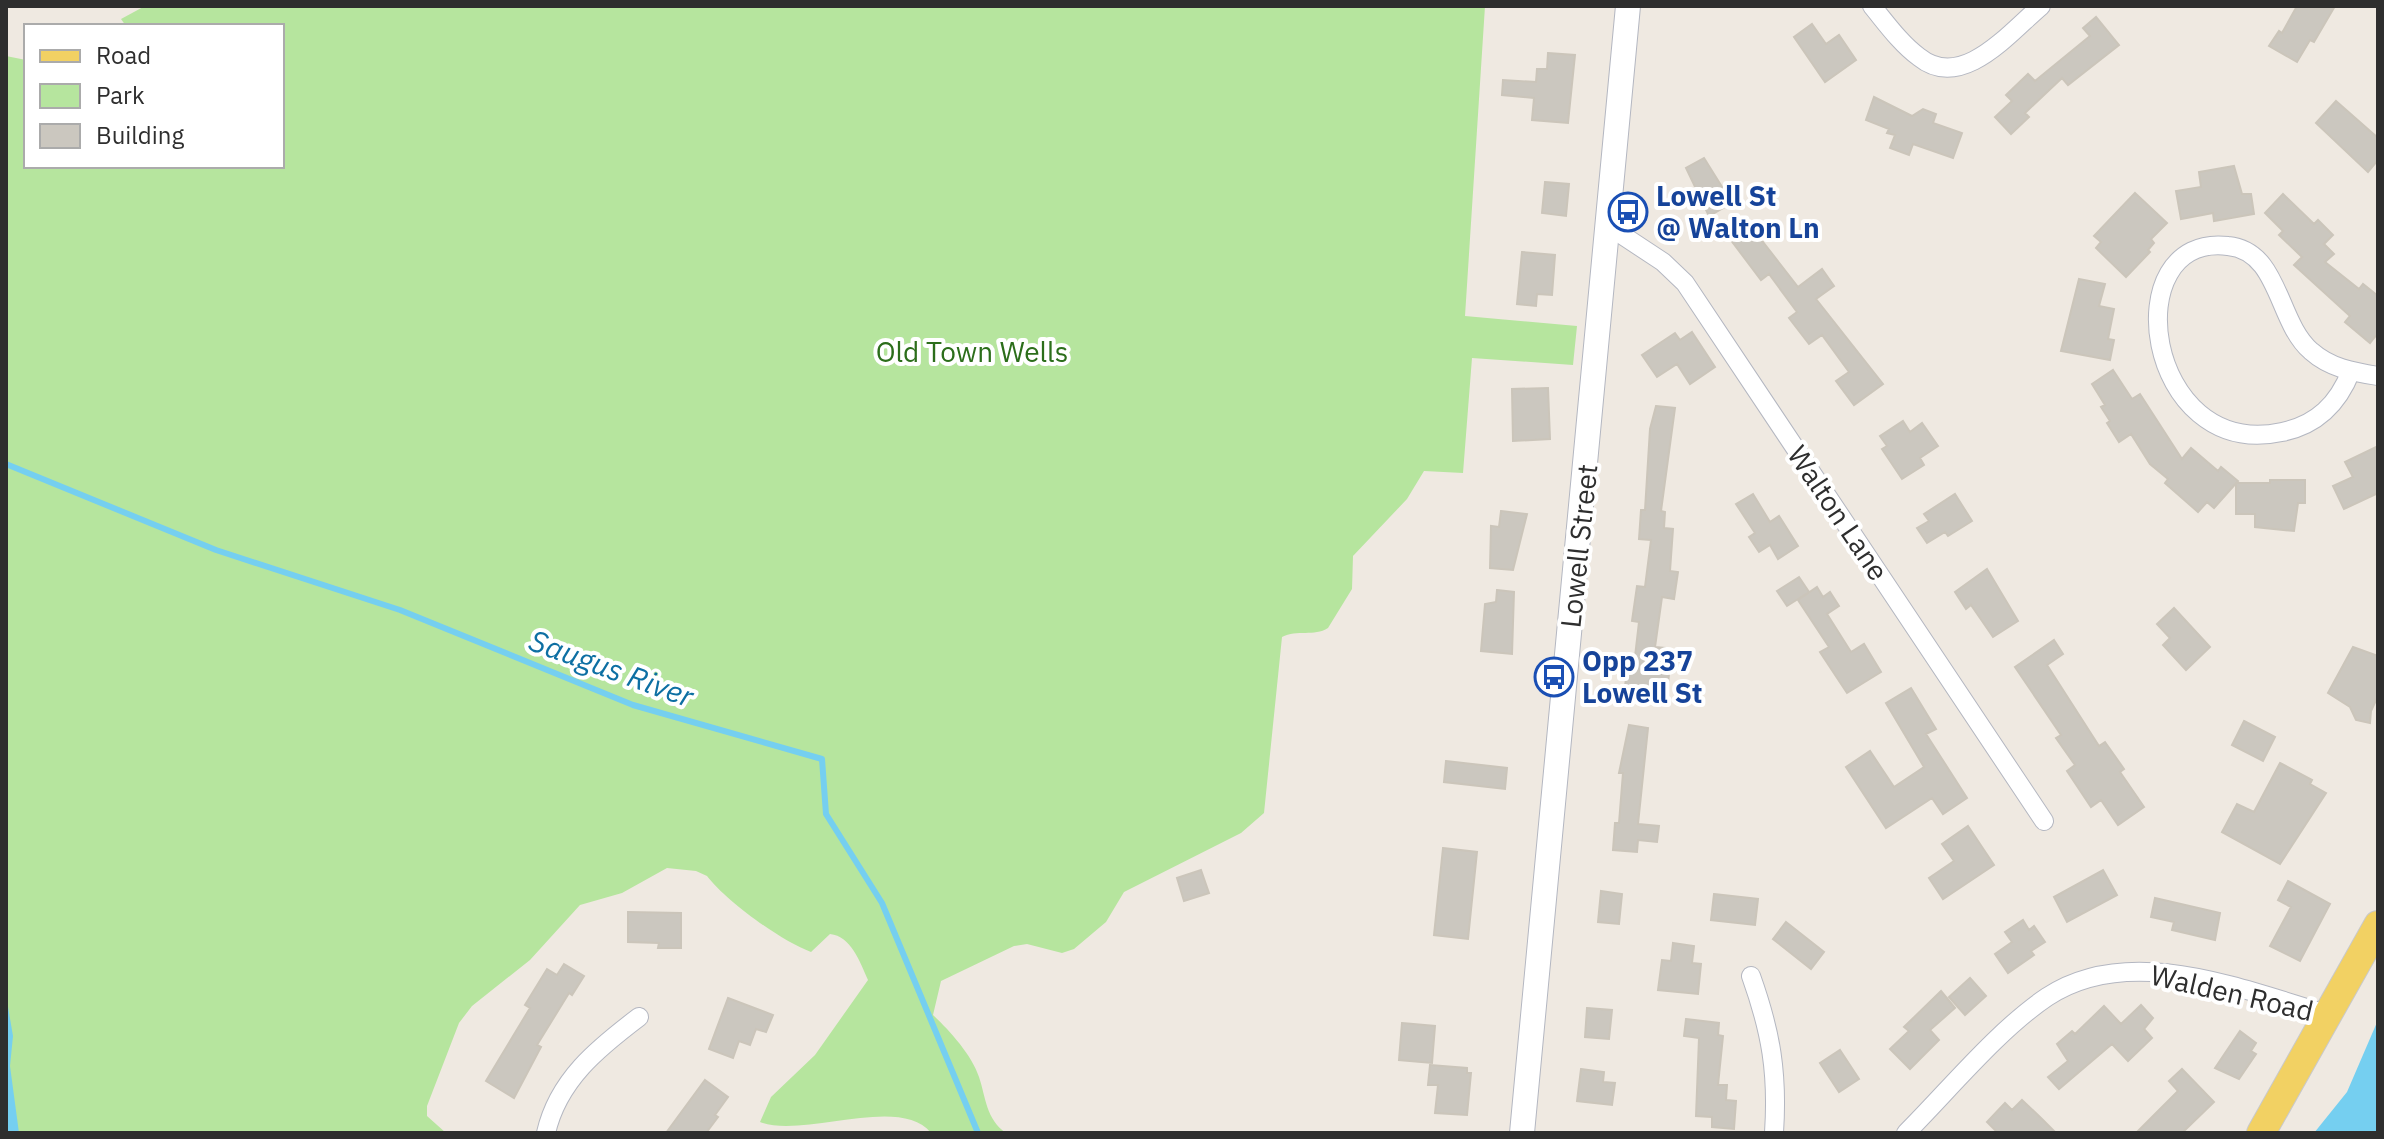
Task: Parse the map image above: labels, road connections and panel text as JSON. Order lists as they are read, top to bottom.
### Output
{
  "streets": {
    "main road": ["Lowell Street"],
    "street": ["Walton Lane", "Walden Road"]
  },
  "crossings": [
    ["Walton Lane", "Lowell Street"]
  ],
  "water": ["Saugus River"],
  "parks": ["Old Town Wells"],
  "places": {
    "bus stop": ["Lowell St @ Walton Ln", "Opp 237 Lowell St"]
  },
  "legend": ["Road", "Park", "Building"]
}
